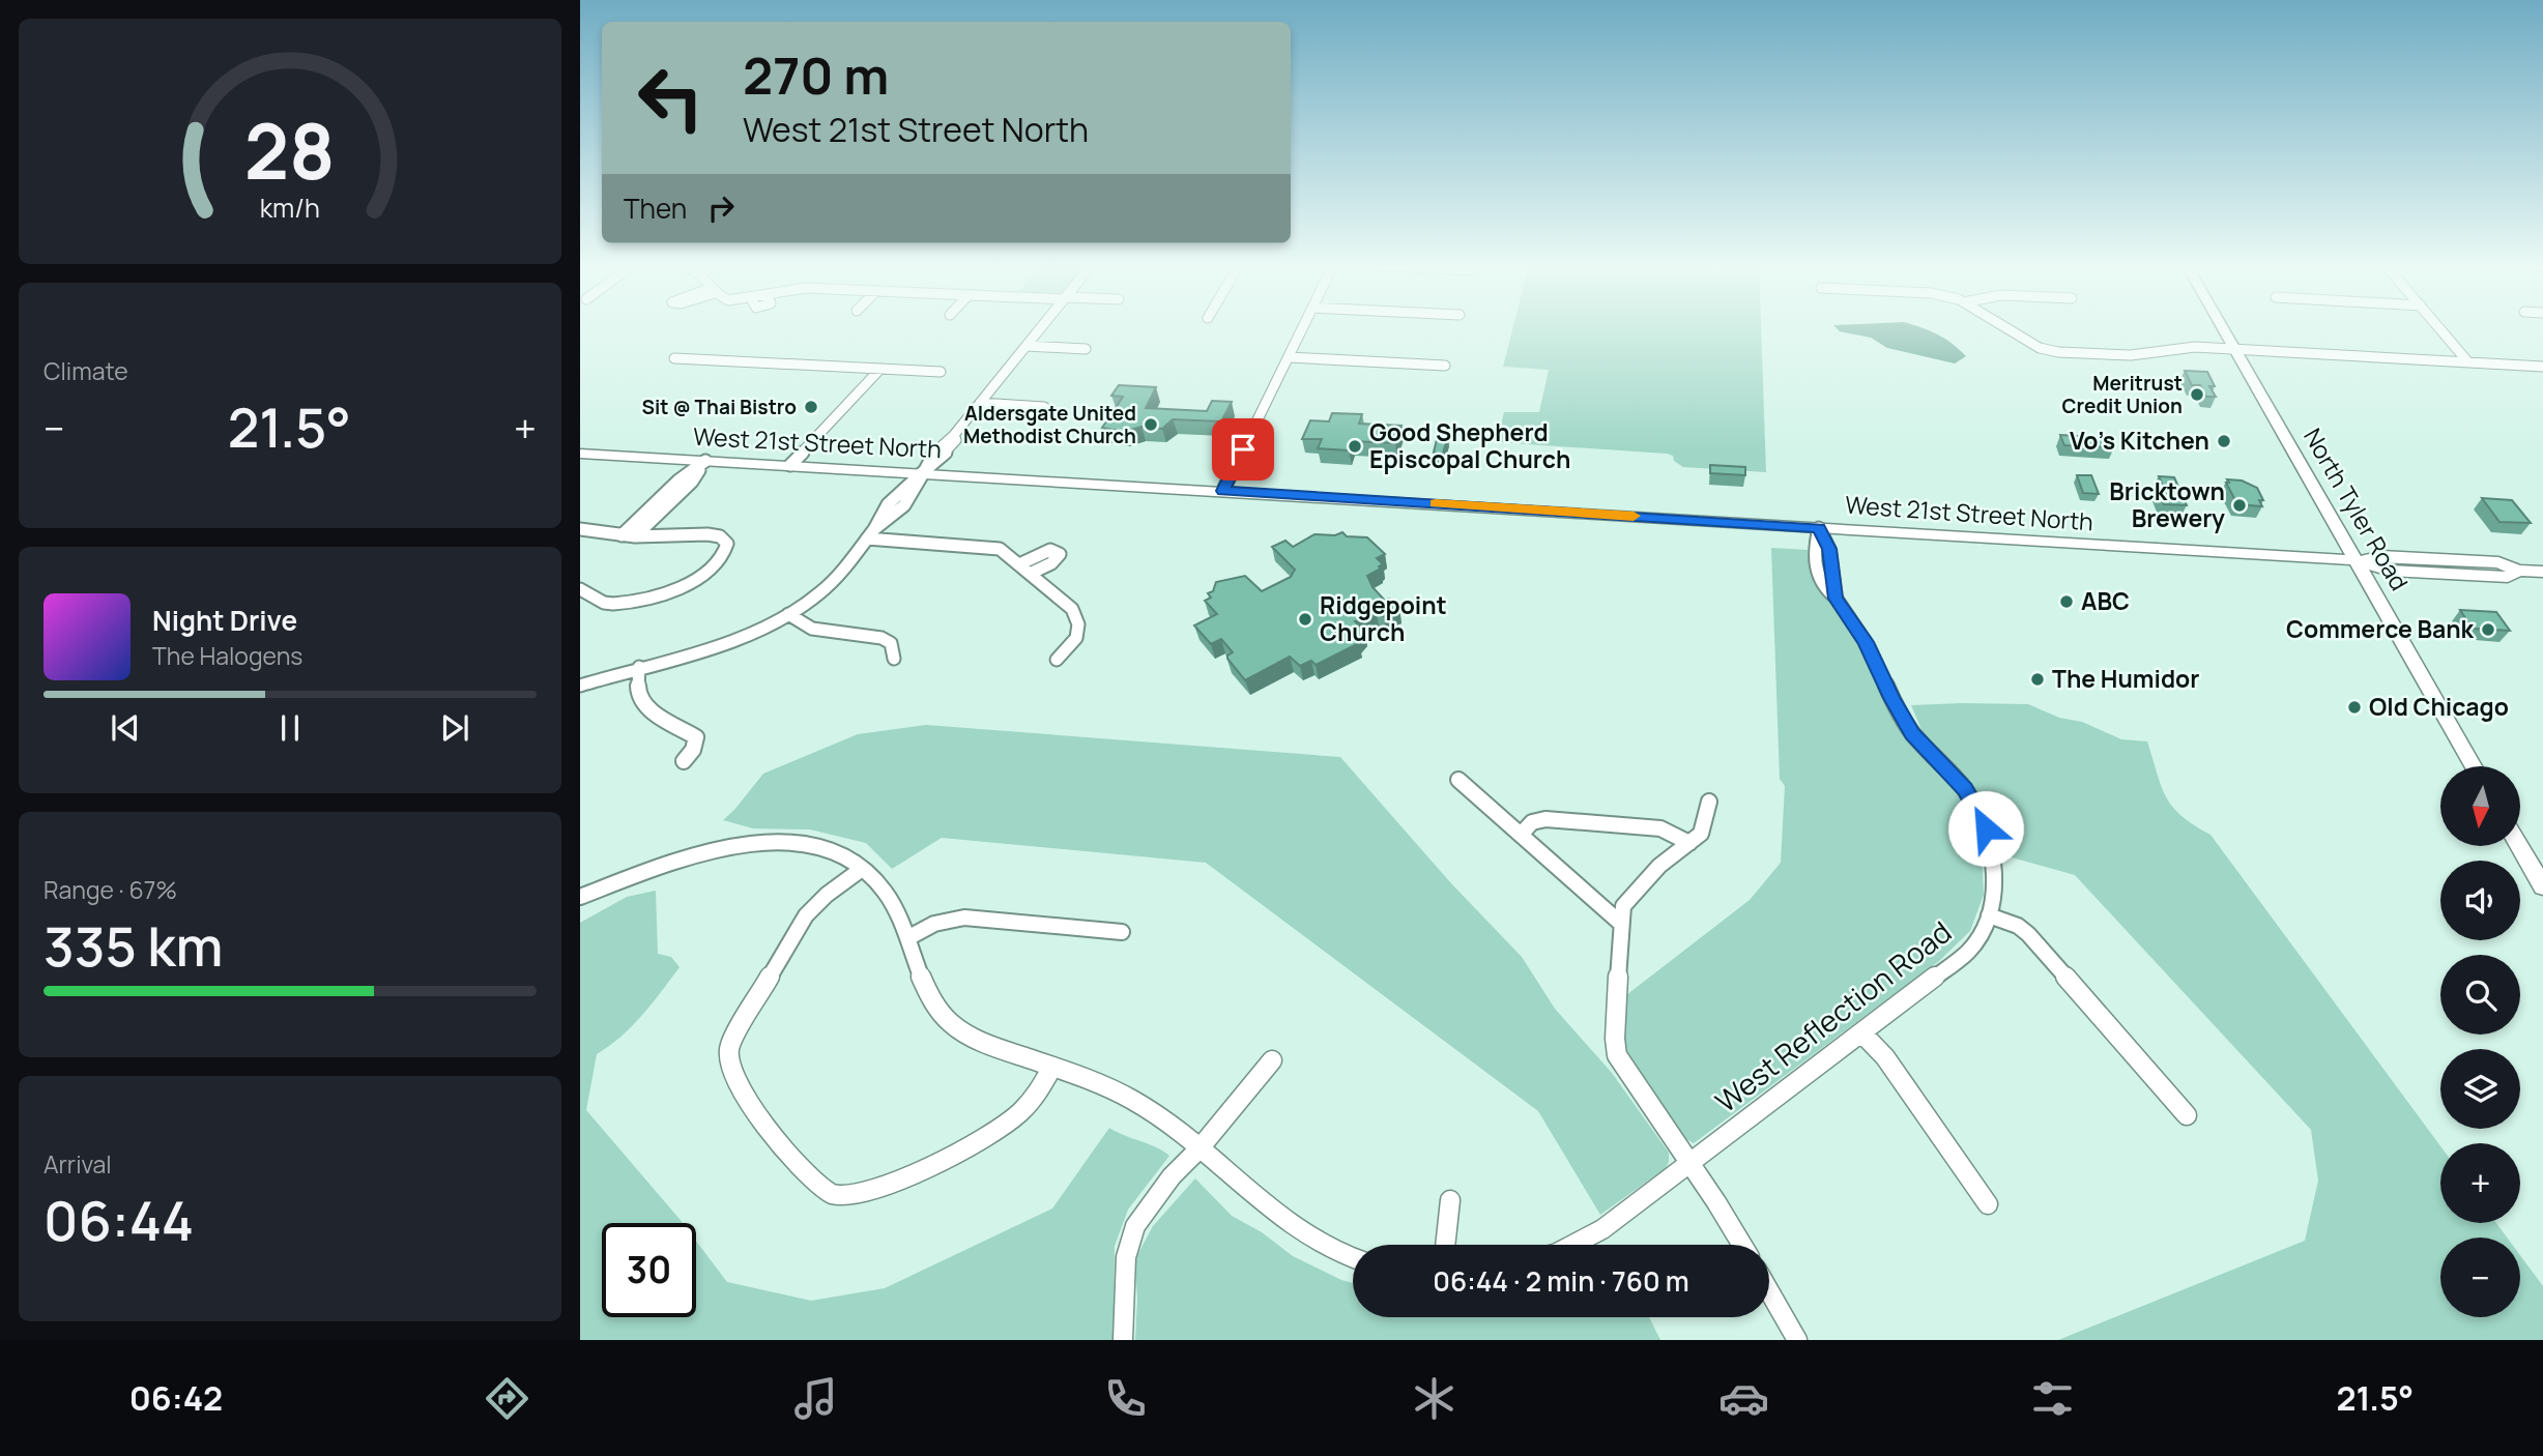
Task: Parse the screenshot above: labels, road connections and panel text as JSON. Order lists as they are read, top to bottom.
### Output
{
  "streets": {
    "main road": ["West 21st Street North", "North Tyler Road"],
    "street": ["West Reflection Road"]
  },
  "crossings": [
    ["West 21st Street North", "North Tyler Road"],
    ["West 21st Street North", "West Reflection Road"]
  ],
  "places": [
    "Meritrust Credit Union",
    "Sit @ Thai Bistro",
    "Aldersgate United Methodist Church",
    "Vo's Kitchen",
    "Good Shepherd Episcopal Church",
    "Bricktown Brewery",
    "ABC",
    "Ridgepoint Church",
    "Commerce Bank",
    "The Humidor",
    "Old Chicago"
  ],
  "north": "bottom",
  "page": {
    "turn": ["270 m", "West 21st Street North"],
    "then": "Then",
    "tile": [
      "Climate",
      ["Range · 67%", "335 km"],
      ["Arrival", "06:44"]
    ],
    "heat": ["−", "21.5°", "+"],
    "song": ["Night Drive", "The Halogens"],
    "map_buttons": ["+", "−"],
    "limit": "30",
    "trip": "06:44 · 2 min · 760 m",
    "tabs": ["06:42", "21.5°"],
    "gauge": ["28", "km/h"]
  }
}
